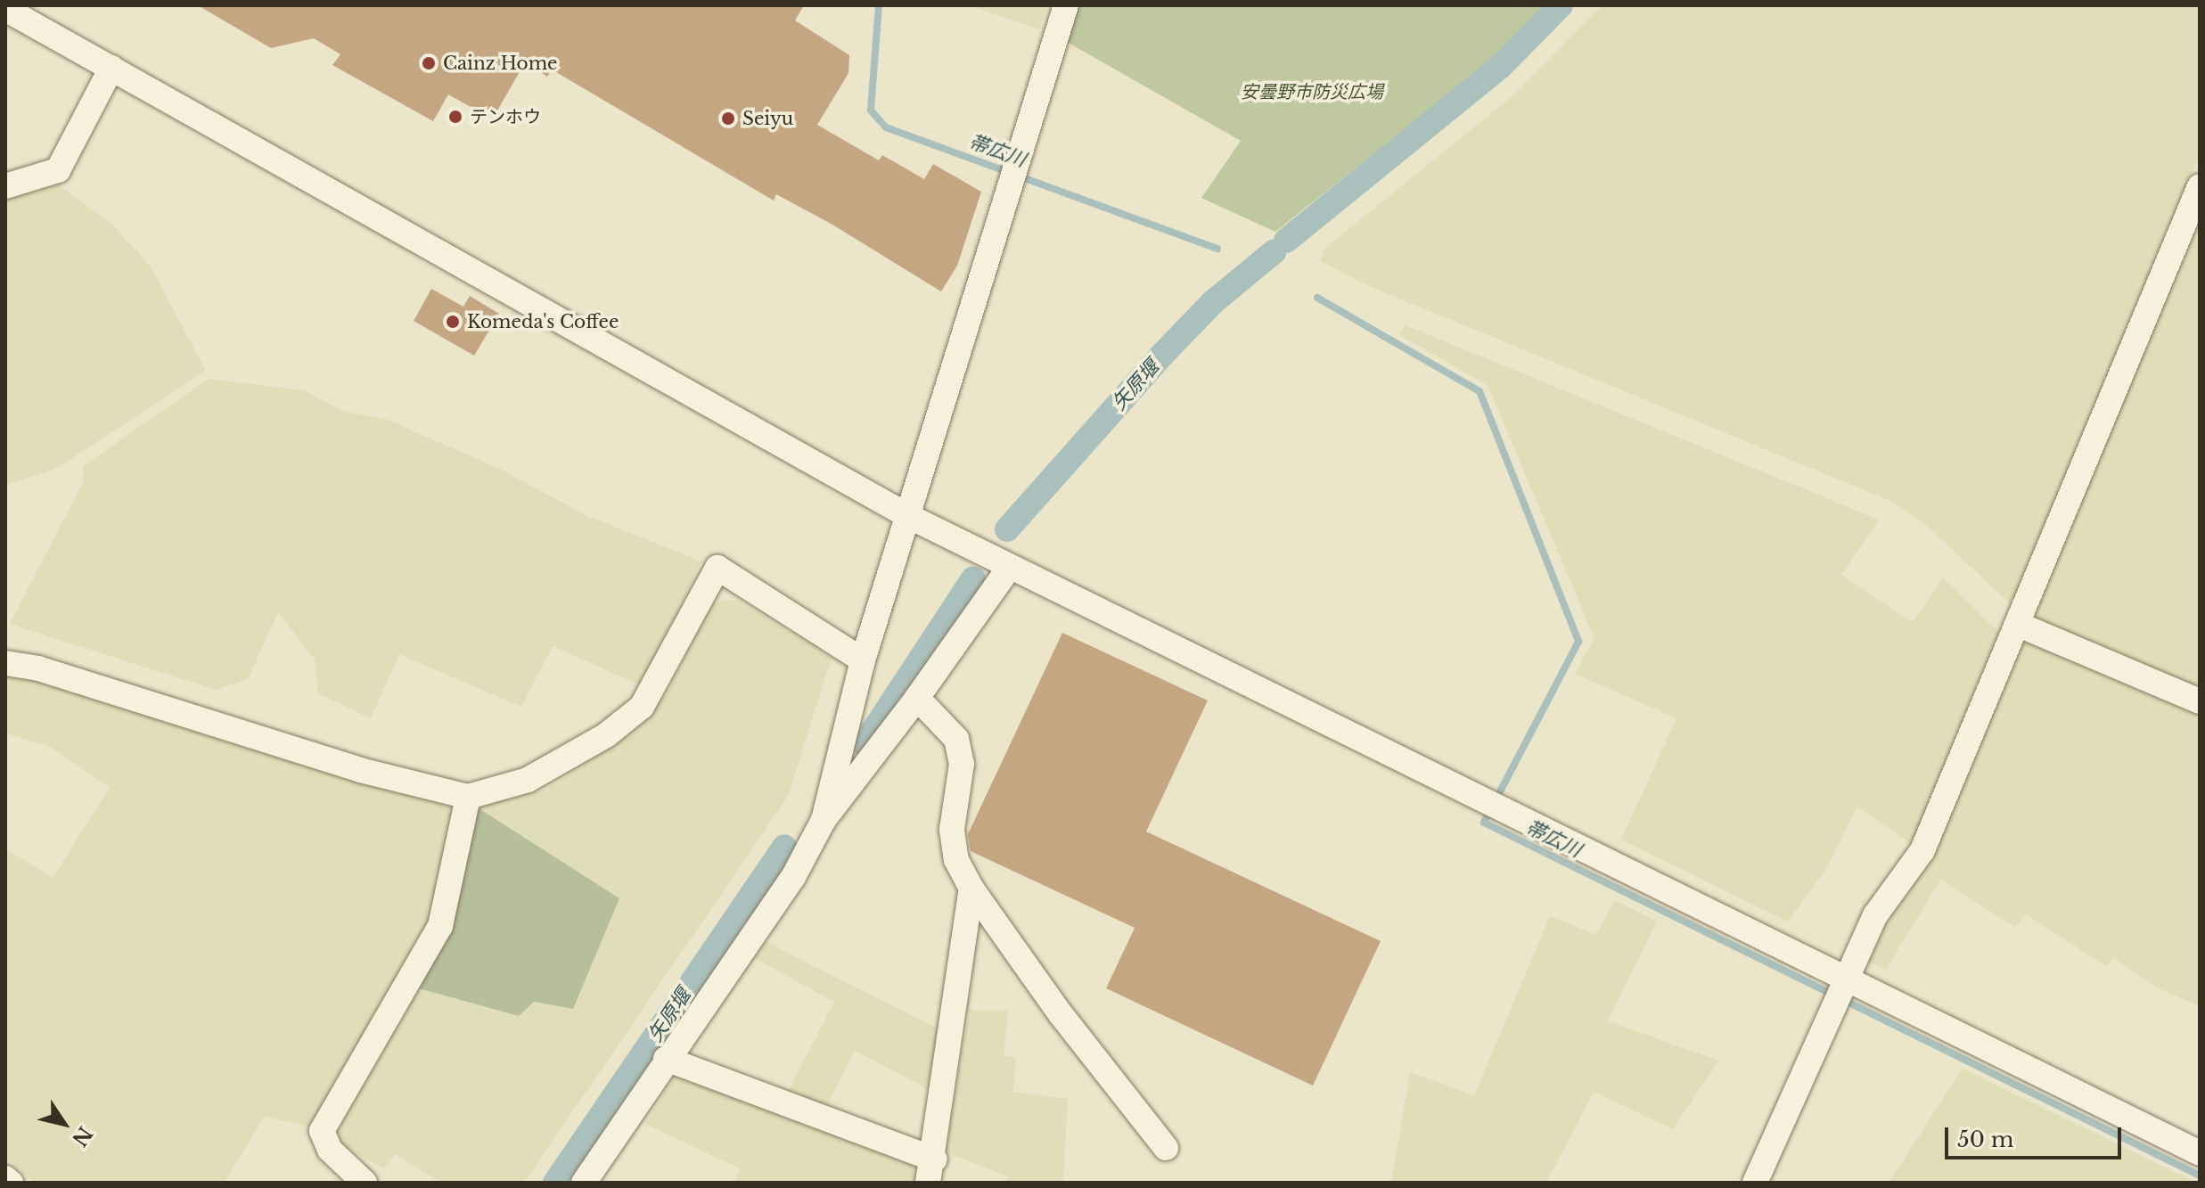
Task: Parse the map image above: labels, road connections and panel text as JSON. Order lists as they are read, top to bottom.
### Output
{
  "water": ["帯広川", "矢原堰"],
  "parks": ["安曇野市防災広場"],
  "places": [
    "Cainz Home",
    "テンホウ",
    "Seiyu",
    "Komeda's Coffee"
  ],
  "scale_bar": "50 m",
  "north": "bottom right"
}
